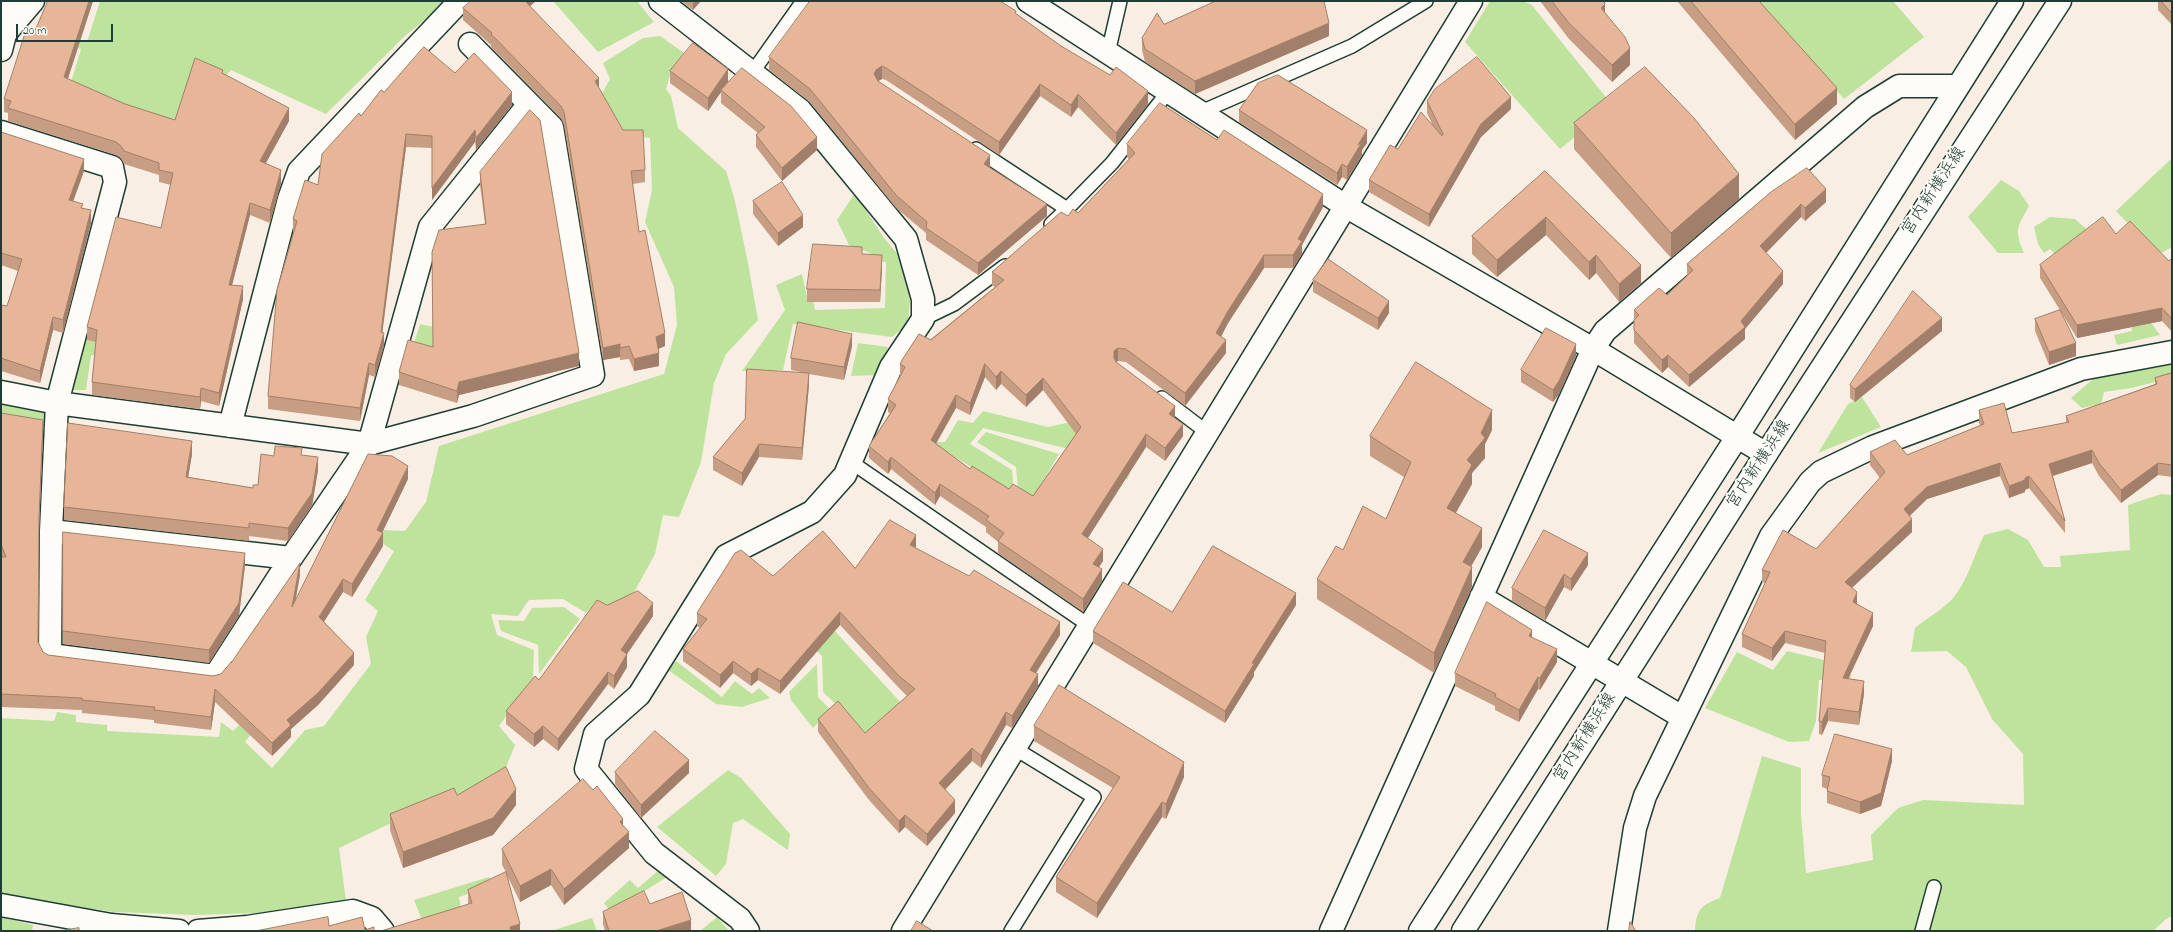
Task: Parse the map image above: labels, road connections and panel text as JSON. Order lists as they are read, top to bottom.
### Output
{
  "streets": {
    "street": ["宮内新横浜線"]
  },
  "scale_bar": "20 m"
}
